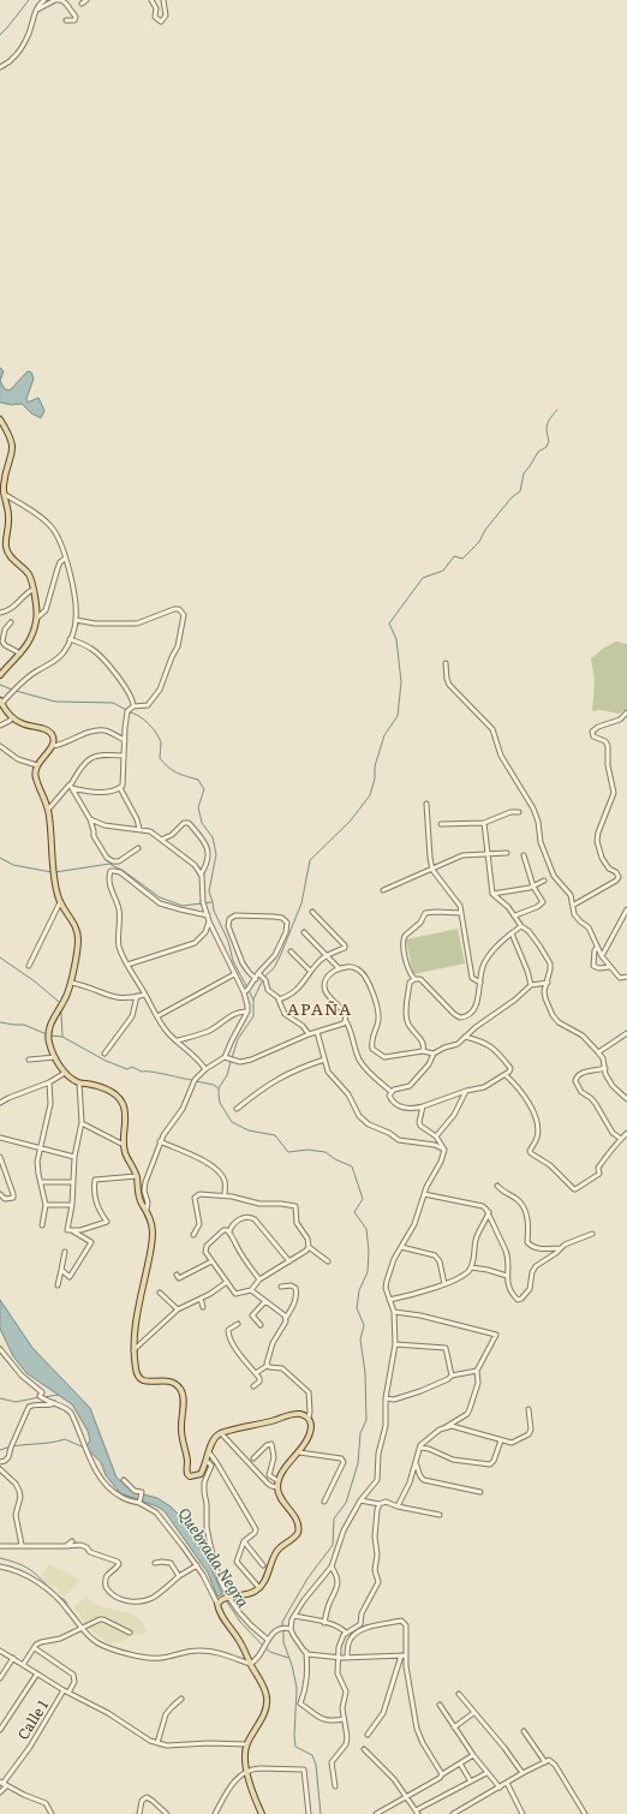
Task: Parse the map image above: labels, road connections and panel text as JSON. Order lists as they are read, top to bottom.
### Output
{
  "streets": {
    "street": ["Calle 1"]
  },
  "districts": ["APAÑA"],
  "water": ["Quebrada Negra"]
}
